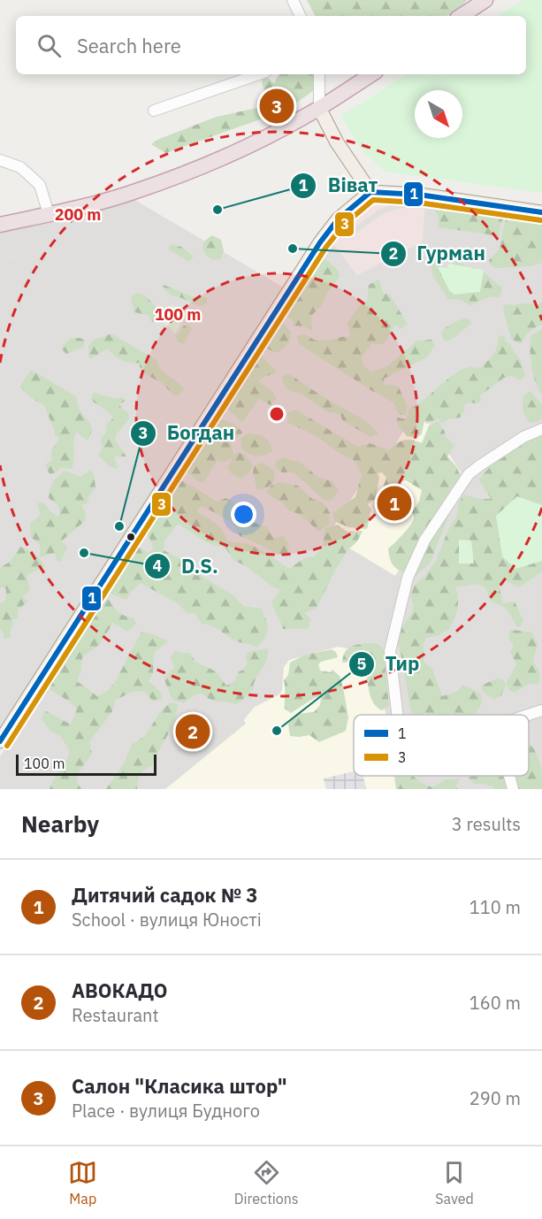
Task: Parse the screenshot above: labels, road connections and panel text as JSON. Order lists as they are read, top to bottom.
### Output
{
  "places": [
    "Віват",
    "Гурман",
    "Богдан",
    "D.S.",
    "Тир"
  ],
  "lines": ["transit line 1", "transit line 3"],
  "legend": ["1", "3"],
  "scale_bar": "100 m",
  "north": "bottom right",
  "page": {
    "search": "Search here",
    "pins": ["3", "1", "2"],
    "scale": "100 m",
    "heading": ["Nearby", "3 results"],
    "list": [
      {
        "mark": "1",
        "name": "Дитячий садок № 3",
        "note": "School · вулиця Юності",
        "value": "110 m"
      },
      {
        "mark": "2",
        "name": "АВОКАДО",
        "note": "Restaurant",
        "value": "160 m"
      },
      {
        "mark": "3",
        "name": "Салон \"Класика штор\"",
        "note": "Place · вулиця Будного",
        "value": "290 m"
      }
    ],
    "nav": ["Map", "Directions", "Saved"]
  },
  "rings": ["200 m", "100 m"]
}
